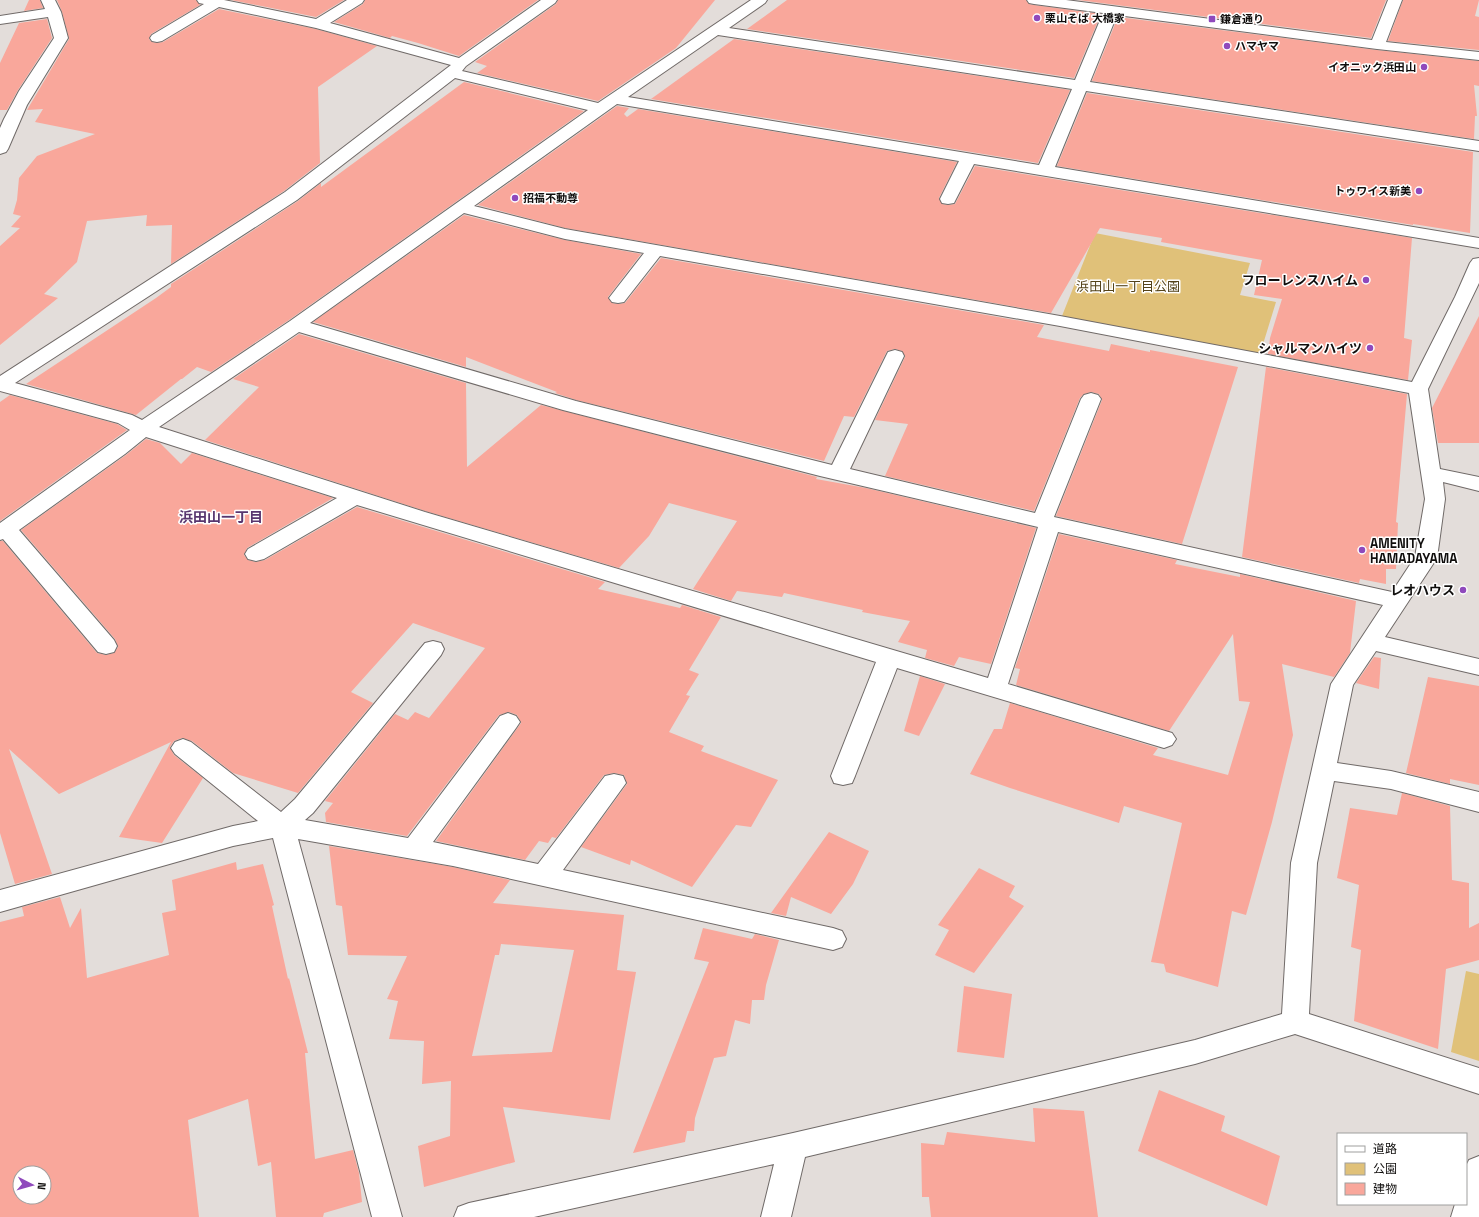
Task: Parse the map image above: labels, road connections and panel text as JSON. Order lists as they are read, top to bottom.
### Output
{
  "districts": ["浜田山一丁目"],
  "parks": ["浜田山一丁目公園"],
  "places": {
    "other": [
      "栗山そば 大橋家",
      "ハマヤマ",
      "イオニック浜田山",
      "トゥワイス新美",
      "招福不動尊",
      "フローレンスハイム",
      "シャルマンハイツ",
      "AMENITY HAMADAYAMA",
      "レオハウス"
    ],
    "transit": ["鎌倉通り"]
  },
  "legend": ["道路", "公園", "建物"],
  "north": "right"
}
